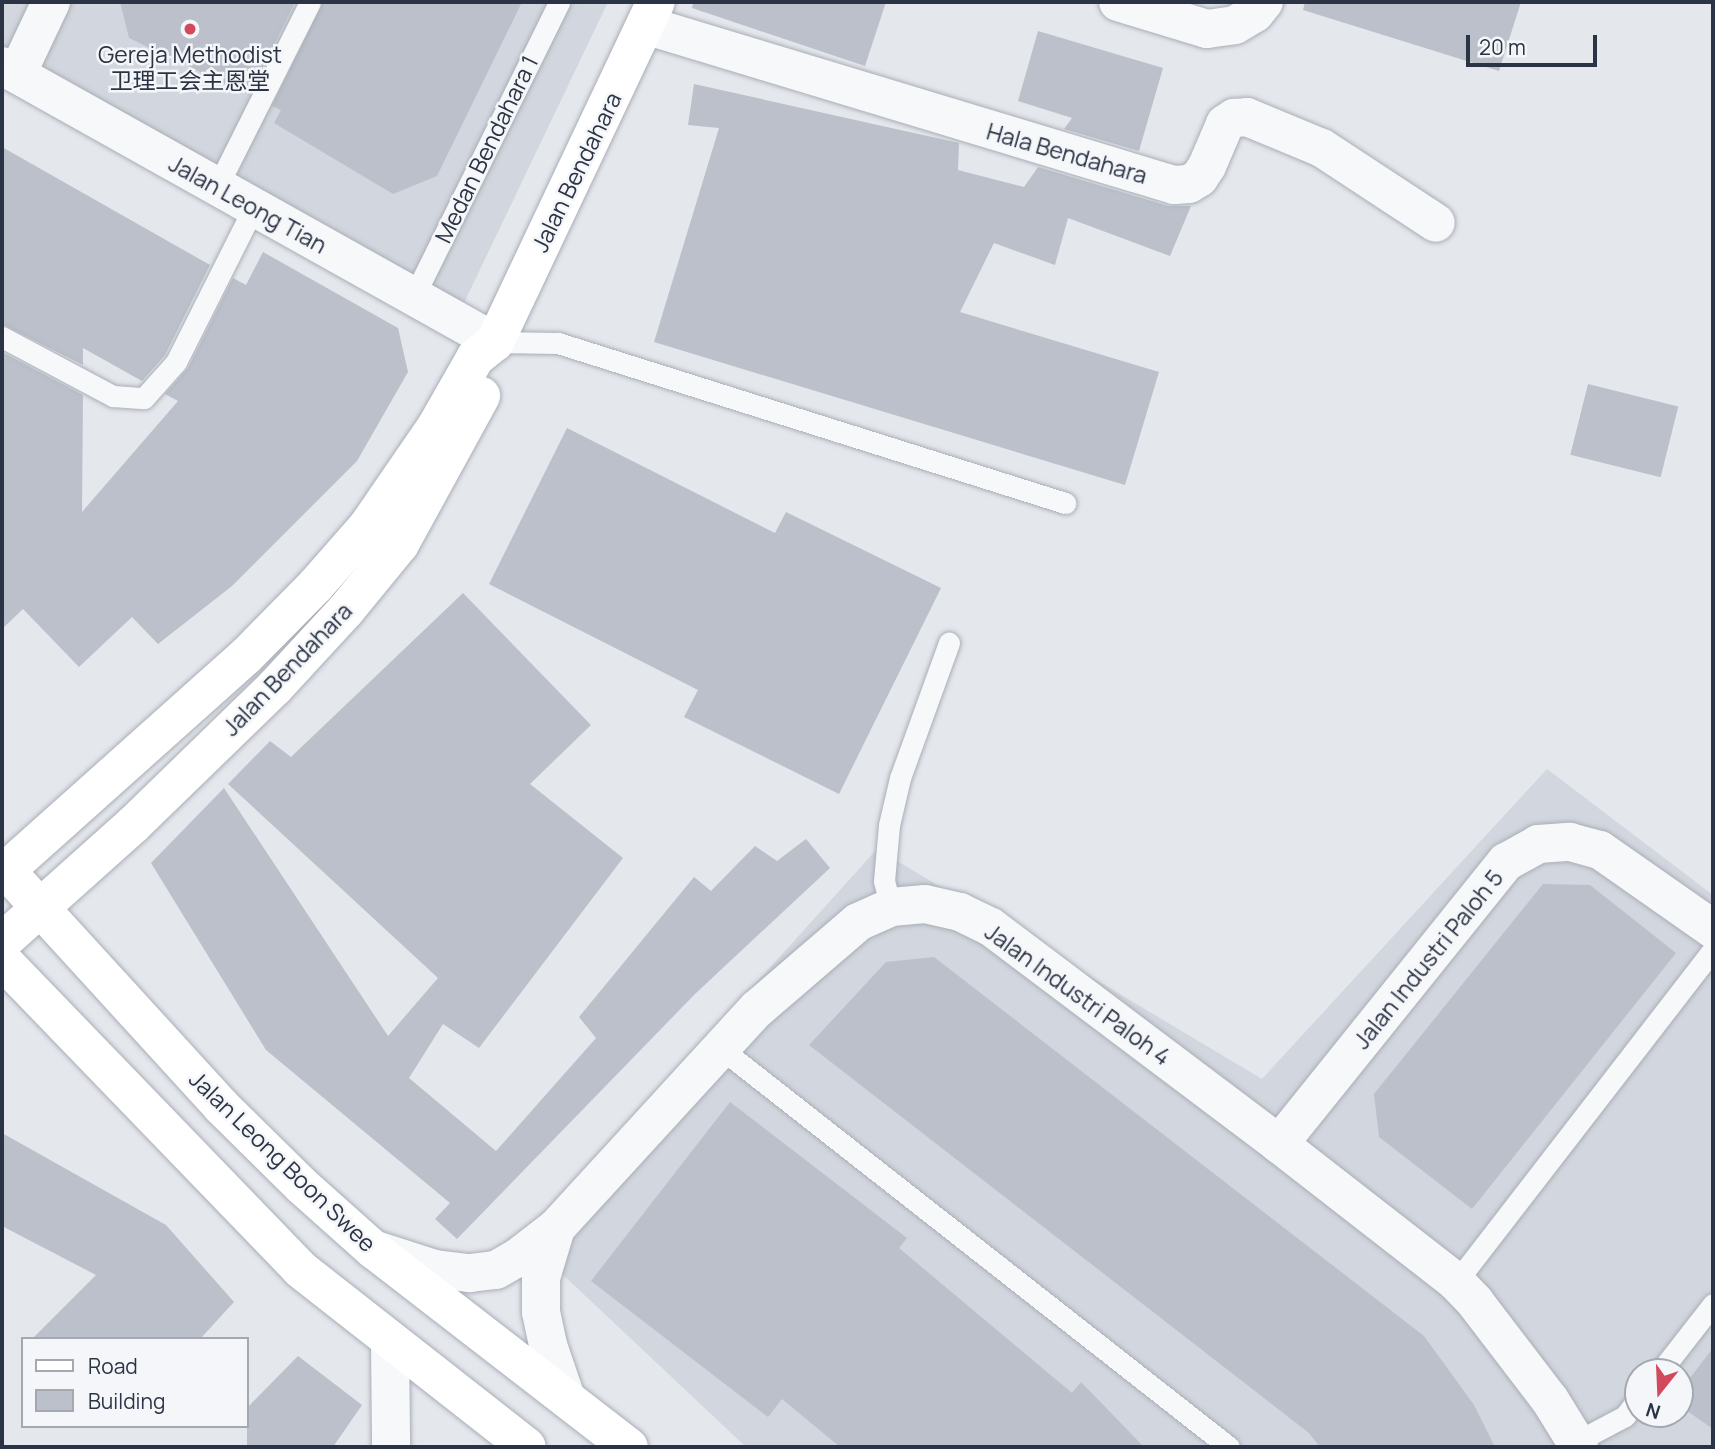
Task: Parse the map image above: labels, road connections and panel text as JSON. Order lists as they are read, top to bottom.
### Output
{
  "streets": {
    "main road": ["Jalan Bendahara", "Jalan Leong Boon Swee"],
    "street": [
      "Hala Bendahara",
      "Jalan Leong Tian",
      "Jalan Industri Paloh 5",
      "Jalan Industri Paloh 4"
    ],
    "lane": ["Medan Bendahara 1"]
  },
  "crossings": [
    ["Medan Bendahara 1", "Jalan Leong Tian"],
    ["Hala Bendahara", "Jalan Bendahara"],
    ["Jalan Bendahara", "Jalan Leong Tian"],
    ["Jalan Bendahara", "Jalan Leong Boon Swee"],
    ["Jalan Industri Paloh 5", "Jalan Industri Paloh 4"],
    ["Jalan Industri Paloh 4", "Jalan Leong Boon Swee"]
  ],
  "places": ["Gereja Methodist 卫理工会主恩堂"],
  "legend": ["Road", "Building"],
  "scale_bar": "20 m",
  "north": "bottom"
}
